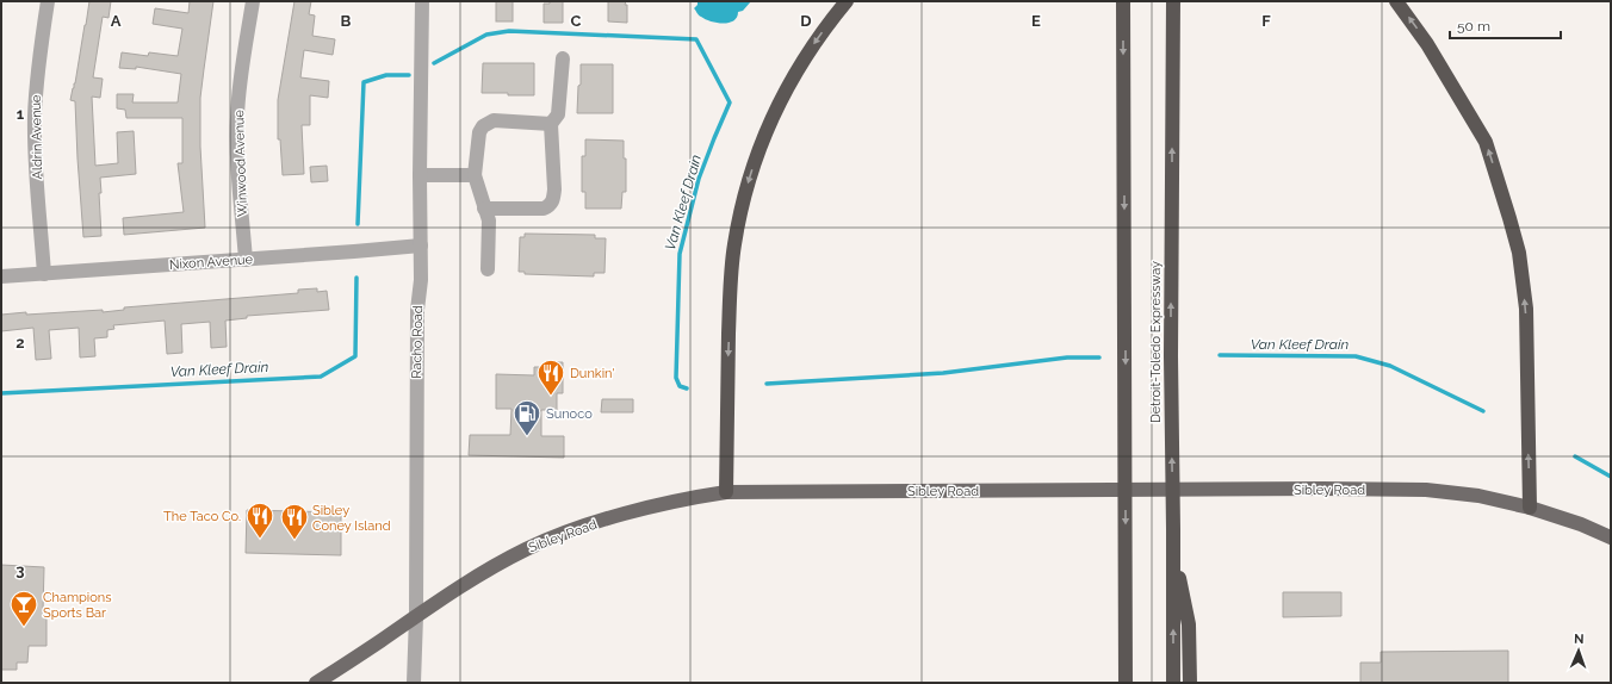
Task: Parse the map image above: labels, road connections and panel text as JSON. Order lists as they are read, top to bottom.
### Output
{
  "streets": {
    "highway": ["Detroit-Toledo Expressway"],
    "main road": ["Sibley Road"],
    "street": [
      "Aldrin Avenue",
      "Winwood Avenue",
      "Nixon Avenue",
      "Racho Road"
    ]
  },
  "crossings": [
    ["Aldrin Avenue", "Nixon Avenue"],
    ["Winwood Avenue", "Nixon Avenue"],
    ["Nixon Avenue", "Racho Road"],
    ["Racho Road", "Sibley Road"]
  ],
  "water": ["Van Kleef Drain"],
  "places": {
    "restaurant": ["Dunkin'", "The Taco Co.", "Sibley Coney Island"],
    "fuel station": ["Sunoco"],
    "bar": ["Champions Sports Bar"]
  },
  "scale_bar": "50 m",
  "north": "top",
  "grid": {
    "columns": [
      "A",
      "B",
      "C",
      "D",
      "E",
      "F"
    ],
    "rows": ["1", "2", "3"]
  }
}
